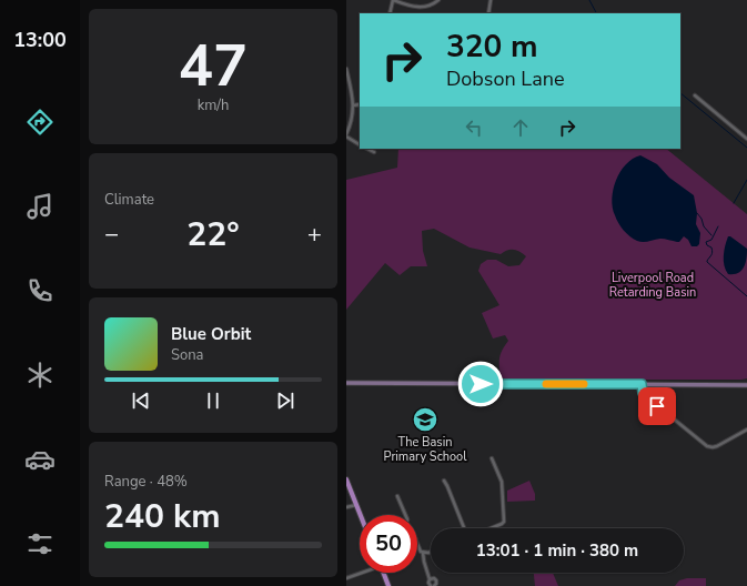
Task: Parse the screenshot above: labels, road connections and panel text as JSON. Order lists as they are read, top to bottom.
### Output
{
  "parks": ["Liverpool Road Retarding Basin"],
  "places": {
    "school or university": ["The Basin Primary School"]
  },
  "page": {
    "tabs": "13:00",
    "tile": [
      ["47", "km/h"],
      "Climate",
      ["Range · 48%", "240 km"]
    ],
    "turn": ["320 m", "Dobson Lane"],
    "heat": ["−", "22°", "+"],
    "song": ["Blue Orbit", "Sona"],
    "limit": "50",
    "trip": "13:01 · 1 min · 380 m"
  }
}
